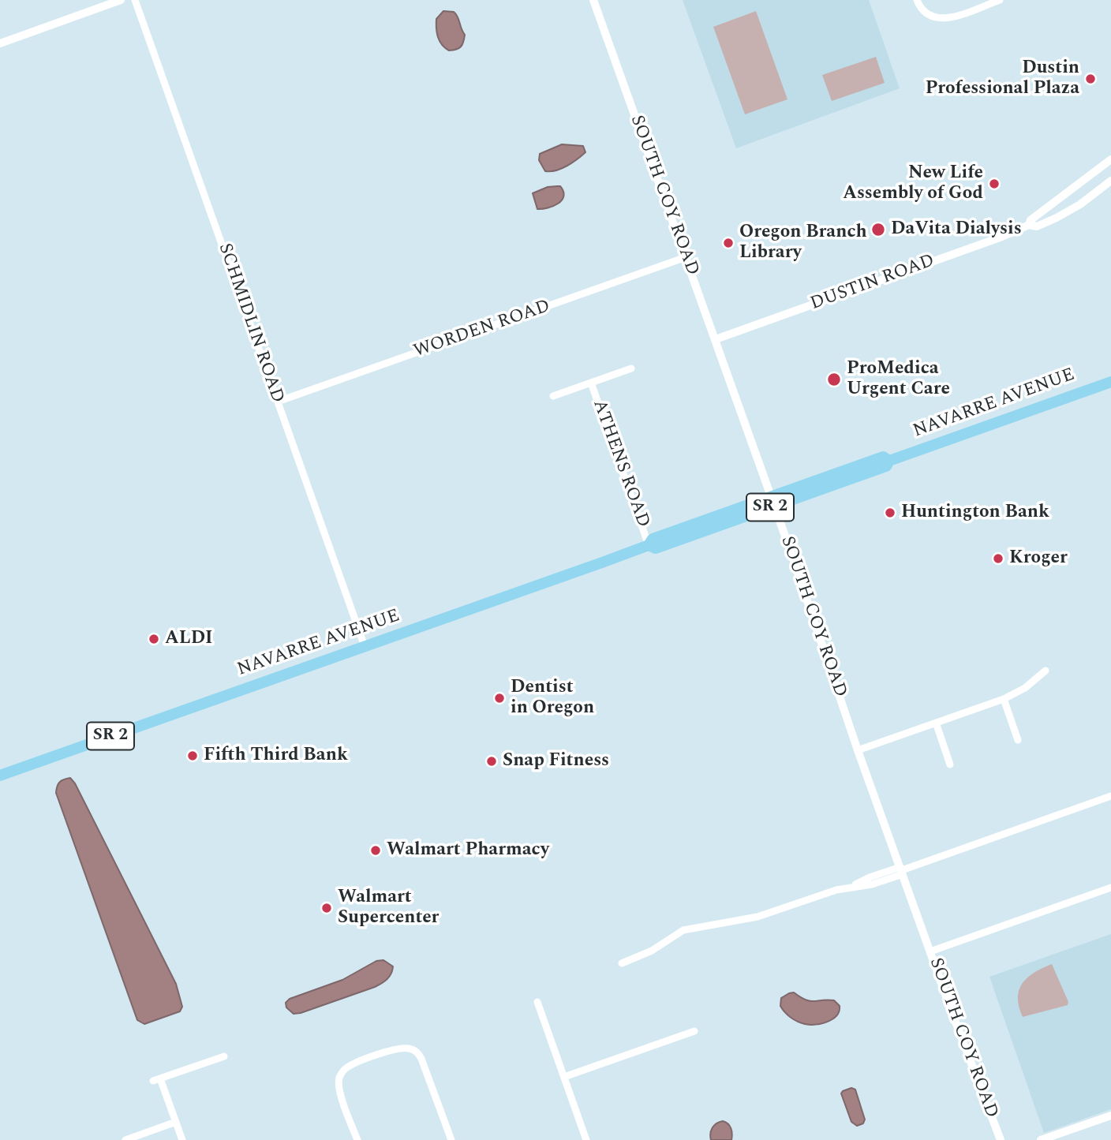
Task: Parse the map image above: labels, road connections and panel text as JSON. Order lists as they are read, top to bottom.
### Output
{
  "streets": {
    "highway": ["NAVARRE AVENUE", "SR 2"],
    "street": [
      "SOUTH COY ROAD",
      "DUSTIN ROAD",
      "SCHMIDLIN ROAD",
      "WORDEN ROAD",
      "ATHENS ROAD"
    ]
  },
  "crossings": [
    ["SOUTH COY ROAD", "DUSTIN ROAD"],
    ["SOUTH COY ROAD", "WORDEN ROAD"],
    ["SOUTH COY ROAD", "NAVARRE AVENUE"],
    ["SCHMIDLIN ROAD", "WORDEN ROAD"],
    ["SCHMIDLIN ROAD", "NAVARRE AVENUE"],
    ["NAVARRE AVENUE", "ATHENS ROAD"]
  ],
  "places": [
    "Dustin Professional Plaza",
    "New Life Assembly of God",
    "DaVita Dialysis",
    "Oregon Branch Library",
    "ProMedica Urgent Care",
    "Huntington Bank",
    "Kroger",
    "ALDI",
    "Dentist in Oregon",
    "Fifth Third Bank",
    "Snap Fitness",
    "Walmart Pharmacy",
    "Walmart Supercenter"
  ]
}
